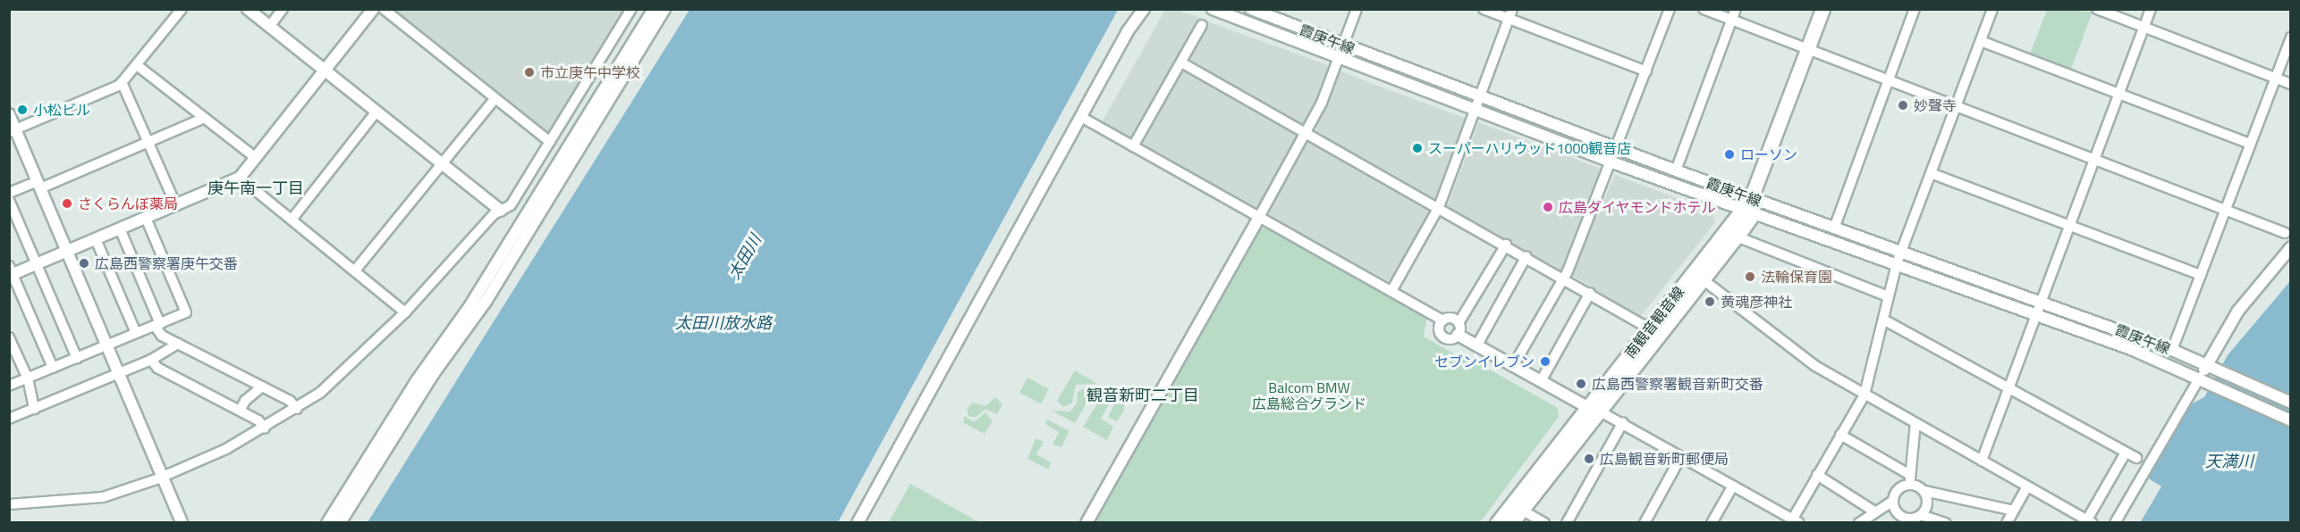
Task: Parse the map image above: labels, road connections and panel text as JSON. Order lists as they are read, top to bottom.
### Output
{
  "streets": {
    "main road": ["南観音観音線"],
    "street": ["霞庚午線"]
  },
  "districts": ["庚午南一丁目", "観音新町二丁目"],
  "water": ["太田川", "太田川放水路", "天満川"],
  "parks": ["Balcom BMW 広島総合グランド"],
  "places": [
    "市立庚午中学校",
    "妙聲寺",
    "小松ビル",
    "スーパーハリウッド1000観音店",
    "ローソン",
    "さくらんぼ薬局",
    "広島ダイヤモンドホテル",
    "広島西警察署庚午交番",
    "法輪保育園",
    "黄魂彦神社",
    "セブンイレブン",
    "広島西警察署観音新町交番",
    "広島観音新町郵便局"
  ]
}
